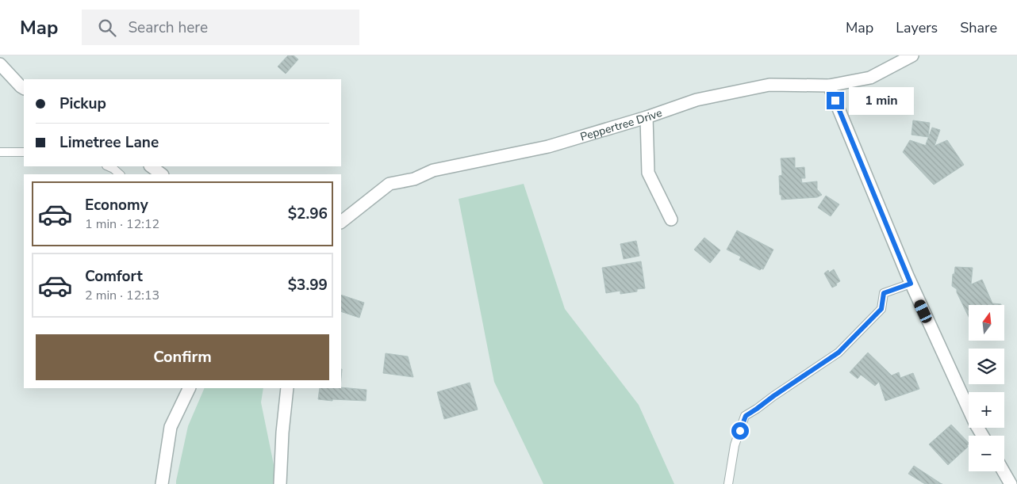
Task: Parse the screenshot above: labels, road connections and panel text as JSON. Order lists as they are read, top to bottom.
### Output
{
  "streets": {
    "street": ["Peppertree Drive"]
  },
  "north": "top",
  "page": {
    "header": "Map",
    "search": "Search here",
    "nav": ["Map", "Layers", "Share"],
    "banner": ["Pickup", "Limetree Lane"],
    "bubble": "1 min",
    "list": [
      {
        "name": "Economy",
        "note": "1 min · 12:12",
        "value": "$2.96"
      },
      {
        "name": "Comfort",
        "note": "2 min · 12:13",
        "value": "$3.99"
      }
    ],
    "map_buttons": ["+", "−"],
    "buttons": "Confirm"
  }
}
